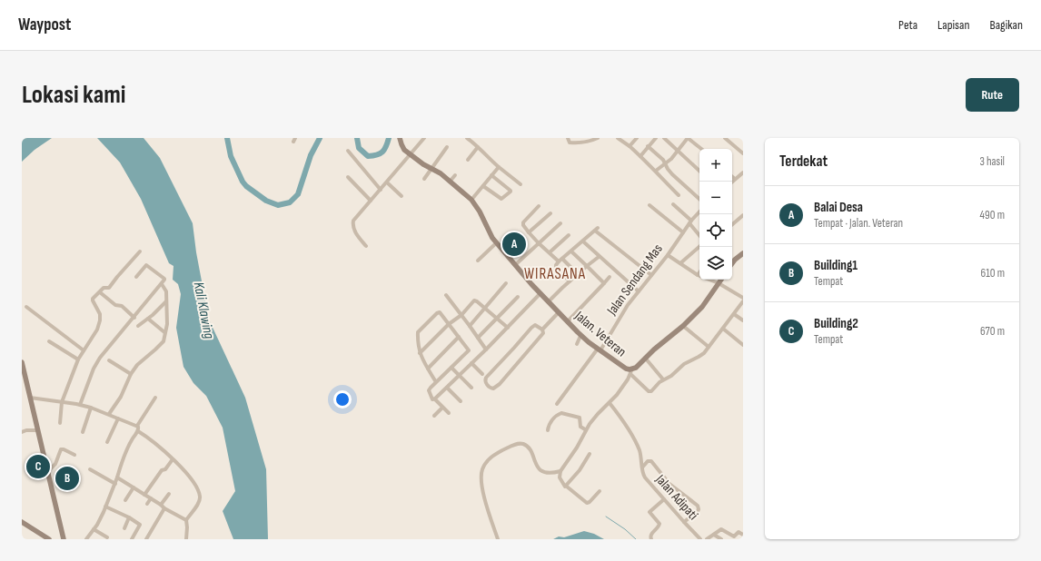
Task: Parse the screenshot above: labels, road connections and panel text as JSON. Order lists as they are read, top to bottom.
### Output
{
  "streets": {
    "street": ["Jalan Sendang Mas", "Jalan. Veteran", "Jalan Adipati"]
  },
  "crossings": [
    ["Jalan Sendang Mas", "Jalan. Veteran"]
  ],
  "districts": ["WIRASANA"],
  "water": ["Kali Klawing"],
  "page": {
    "header": "Waypost",
    "nav": ["Peta", "Lapisan", "Bagikan"],
    "buttons": "Rute",
    "title": "Lokasi kami",
    "heading": ["Terdekat", "3 hasil"],
    "map_buttons": ["+", "−"],
    "list": [
      {
        "mark": "A",
        "name": "Balai Desa",
        "note": "Tempat · Jalan. Veteran",
        "value": "490 m"
      },
      {
        "mark": "B",
        "name": "Building1",
        "note": "Tempat",
        "value": "610 m"
      },
      {
        "mark": "C",
        "name": "Building2",
        "note": "Tempat",
        "value": "670 m"
      }
    ],
    "pins": ["A", "C", "B"]
  }
}
